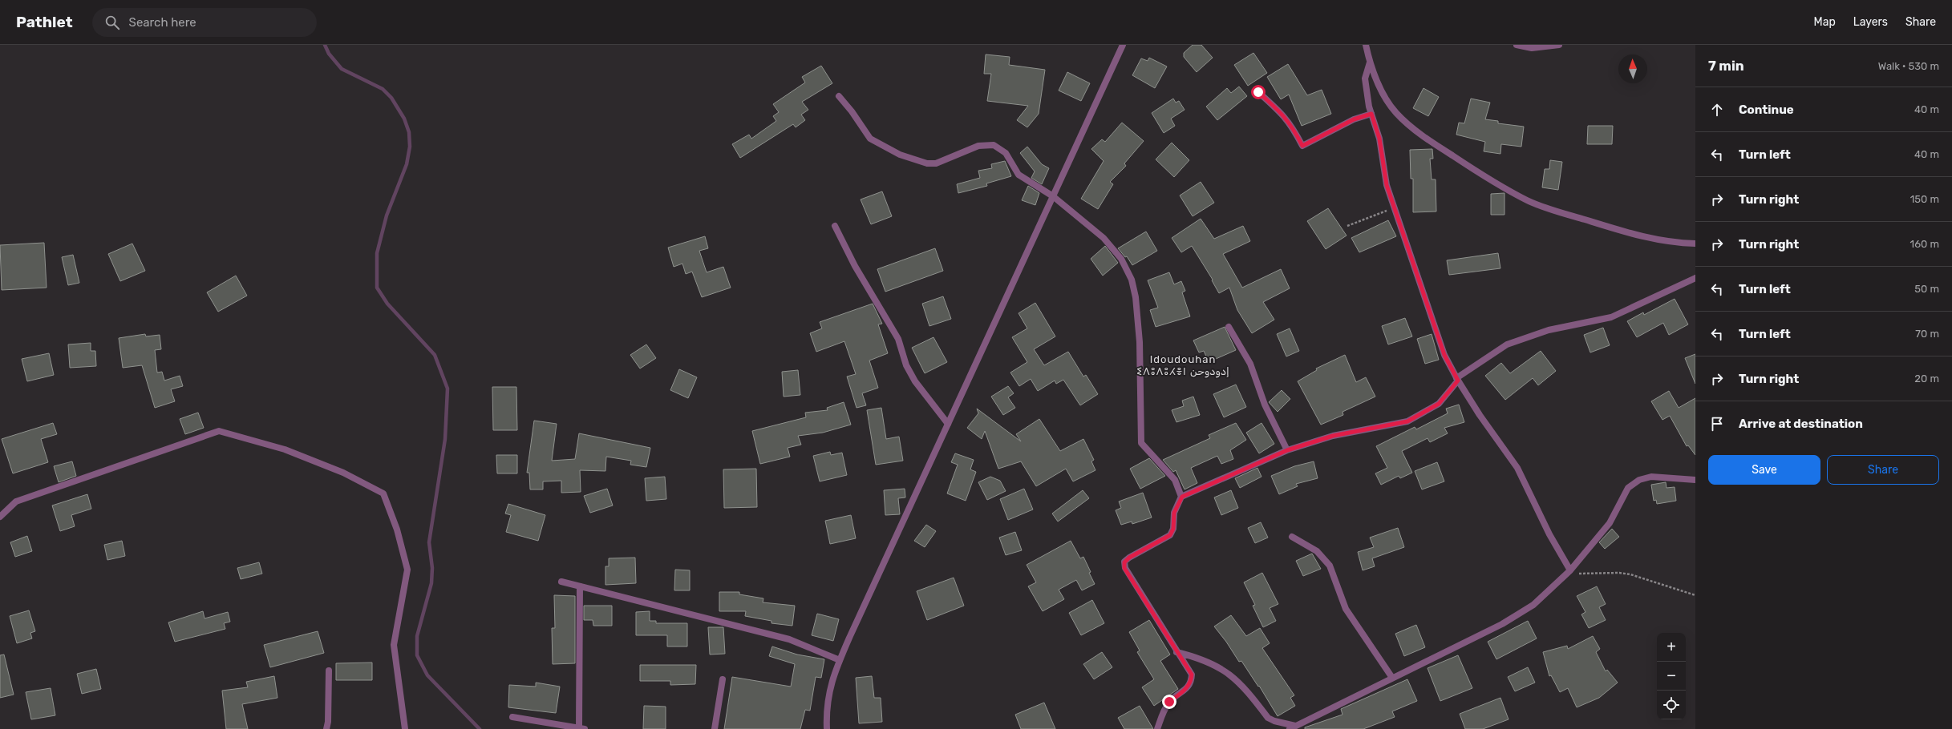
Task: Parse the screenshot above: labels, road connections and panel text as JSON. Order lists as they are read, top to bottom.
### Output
{
  "districts": ["Idoudouhan ⵉⴷⵓⴷⵓⵃⴻⵏ إدودوحن"],
  "north": "top",
  "page": {
    "header": "Pathlet",
    "search": "Search here",
    "nav": ["Map", "Layers", "Share"],
    "heading": ["7 min", "Walk · 530 m"],
    "list": [
      ["Continue", "40 m"],
      ["Turn left", "40 m"],
      ["Turn right", "150 m"],
      ["Turn right", "160 m"],
      ["Turn left", "50 m"],
      ["Turn left", "70 m"],
      ["Turn right", "20 m"],
      "Arrive at destination"
    ],
    "buttons": ["Save", "Share"],
    "map_buttons": ["+", "−"]
  }
}
